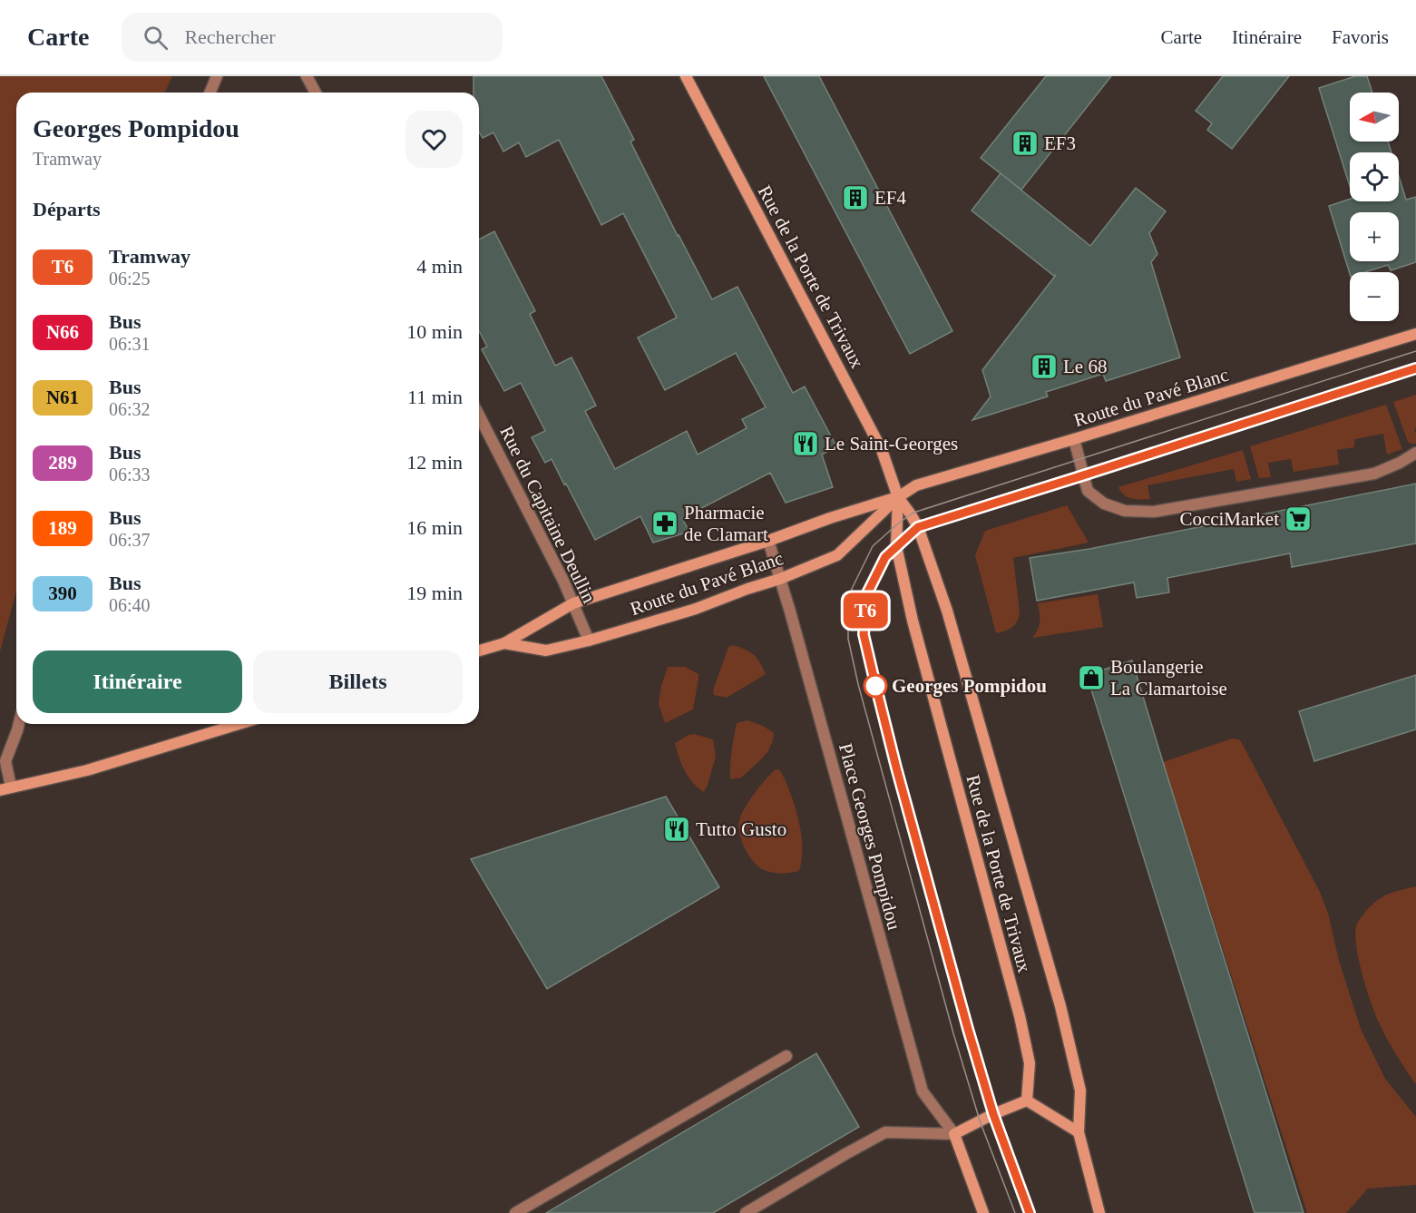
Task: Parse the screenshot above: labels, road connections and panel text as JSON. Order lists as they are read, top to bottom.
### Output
{
  "streets": {
    "street": [
      "Rue de la Porte de Trivaux",
      "Route du Pavé Blanc",
      "Rue du Capitaine Deullin",
      "Place Georges Pompidou"
    ]
  },
  "crossings": [
    ["Rue de la Porte de Trivaux", "Route du Pavé Blanc"],
    ["Route du Pavé Blanc", "Rue du Capitaine Deullin"],
    ["Route du Pavé Blanc", "Place Georges Pompidou"]
  ],
  "places": {
    "building": ["EF3", "EF4", "Le 68"],
    "restaurant": ["Le Saint-Georges", "Tutto Gusto"],
    "supermarket": ["CocciMarket"],
    "pharmacy": ["Pharmacie de Clamart"],
    "shop": ["Boulangerie La Clamartoise"],
    "other": ["Georges Pompidou"]
  },
  "lines": ["tram line T6"],
  "north": "left",
  "page": {
    "header": "Carte",
    "search": "Rechercher",
    "nav": ["Carte", "Itinéraire", "Favoris"],
    "on_map": "T6",
    "map_buttons": ["+", "−"],
    "heading": [
      ["Georges Pompidou", "Tramway"],
      "Départs"
    ],
    "list": [
      {
        "mark": "T6",
        "name": "Tramway",
        "note": "06:25",
        "value": "4 min"
      },
      {
        "mark": "N66",
        "name": "Bus",
        "note": "06:31",
        "value": "10 min"
      },
      {
        "mark": "N61",
        "name": "Bus",
        "note": "06:32",
        "value": "11 min"
      },
      {
        "mark": "289",
        "name": "Bus",
        "note": "06:33",
        "value": "12 min"
      },
      {
        "mark": "189",
        "name": "Bus",
        "note": "06:37",
        "value": "16 min"
      },
      {
        "mark": "390",
        "name": "Bus",
        "note": "06:40",
        "value": "19 min"
      }
    ],
    "buttons": ["Itinéraire", "Billets"]
  }
}
